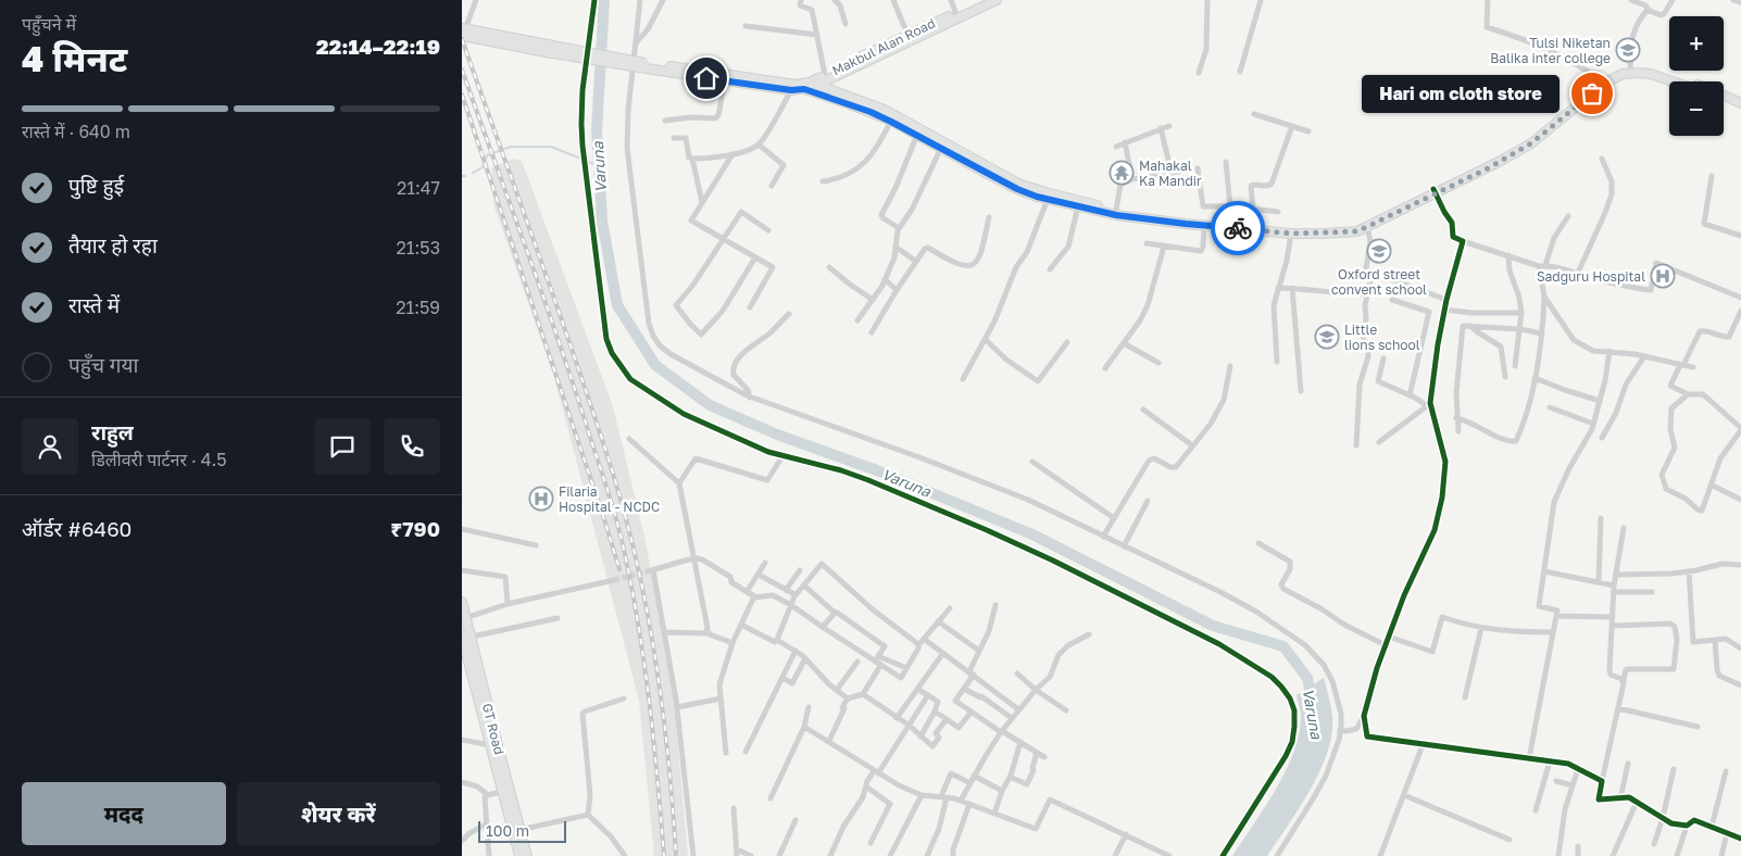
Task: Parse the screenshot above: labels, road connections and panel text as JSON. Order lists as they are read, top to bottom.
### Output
{
  "streets": {
    "highway": ["Makbul Alan Road", "GT Road"]
  },
  "water": ["Varuna"],
  "places": {
    "school or university": ["Tulsi Niketan Balika inter college", "Oxford street convent school", "Little lions school"],
    "other": ["Hari om cloth store"],
    "temple": ["Mahakal Ka Mandir"],
    "hospital": ["Sadguru Hospital", "Filaria Hospital - NCDC"]
  },
  "scale_bar": "100 m",
  "page": {
    "heading": ["4 मिनट", "पहुँचने में", "22:14–22:19"],
    "panel": [
      "राहुल",
      "डिलीवरी पार्टनर · 4.5",
      "ऑर्डर #6460",
      "₹790"
    ],
    "map_buttons": ["+", "−"],
    "bubble": "Hari om cloth store",
    "bar": "रास्ते में · 640 m",
    "list": [
      ["पुष्टि हुई", "21:47"],
      ["तैयार हो रहा", "21:53"],
      ["रास्ते में", "21:59"],
      "पहुँच गया"
    ],
    "buttons": ["मदद", "शेयर करें"],
    "scale": "100 m"
  }
}
